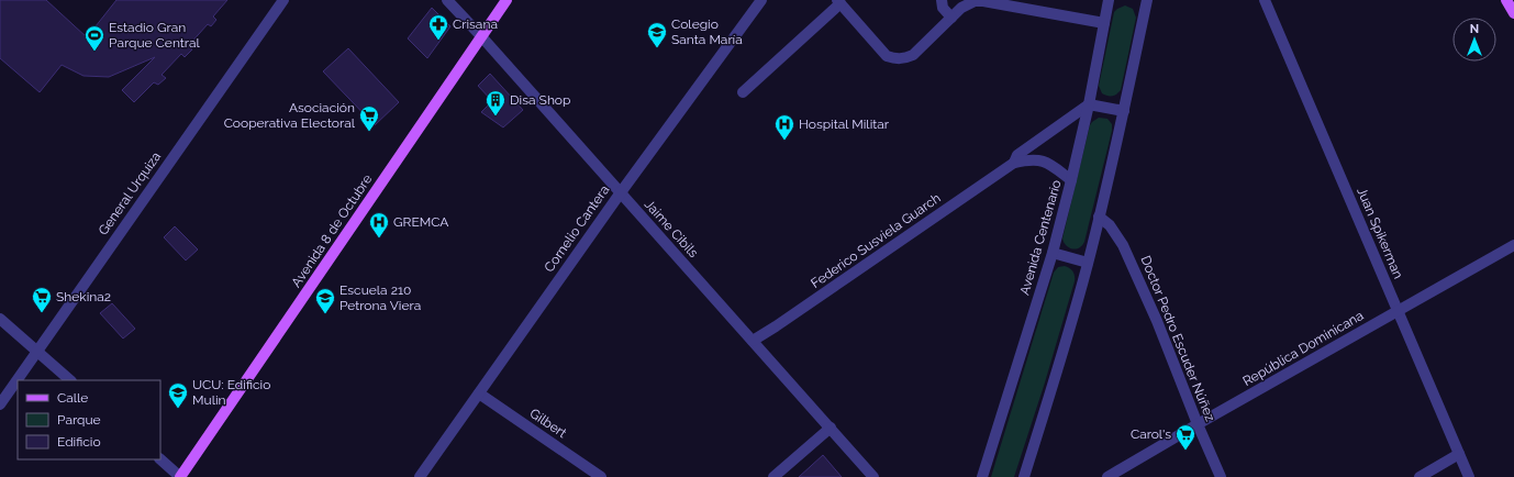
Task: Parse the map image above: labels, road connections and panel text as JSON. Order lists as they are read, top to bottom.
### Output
{
  "streets": {
    "main road": ["Avenida 8 de Octubre"],
    "street": [
      "General Urquiza",
      "Cornelio Cantera",
      "Jaime Cibils",
      "Juan Spikerman",
      "Avenida Centenario",
      "Federico Susviela Guarch",
      "Doctor Pedro Escuder Núñez",
      "República Dominicana",
      "Gilbert"
    ]
  },
  "crossings": [
    ["Cornelio Cantera", "Jaime Cibils"],
    ["Cornelio Cantera", "Gilbert"],
    ["Jaime Cibils", "Avenida 8 de Octubre"],
    ["Jaime Cibils", "Federico Susviela Guarch"],
    ["Juan Spikerman", "República Dominicana"],
    ["Avenida Centenario", "Federico Susviela Guarch"],
    ["Doctor Pedro Escuder Núñez", "República Dominicana"]
  ],
  "places": {
    "pharmacy": ["Crisana"],
    "school or university": ["Colegio Santa María", "Escuela 210 Petrona Viera", "UCU: Edificio Mulin"],
    "sports": ["Estadio Gran Parque Central"],
    "building": ["Disa Shop"],
    "supermarket": ["Asociación Cooperativa Electoral", "Shekina2", "Carol's"],
    "hospital": ["Hospital Militar", "GREMCA"]
  },
  "legend": ["Calle", "Parque", "Edificio"],
  "north": "top"
}
